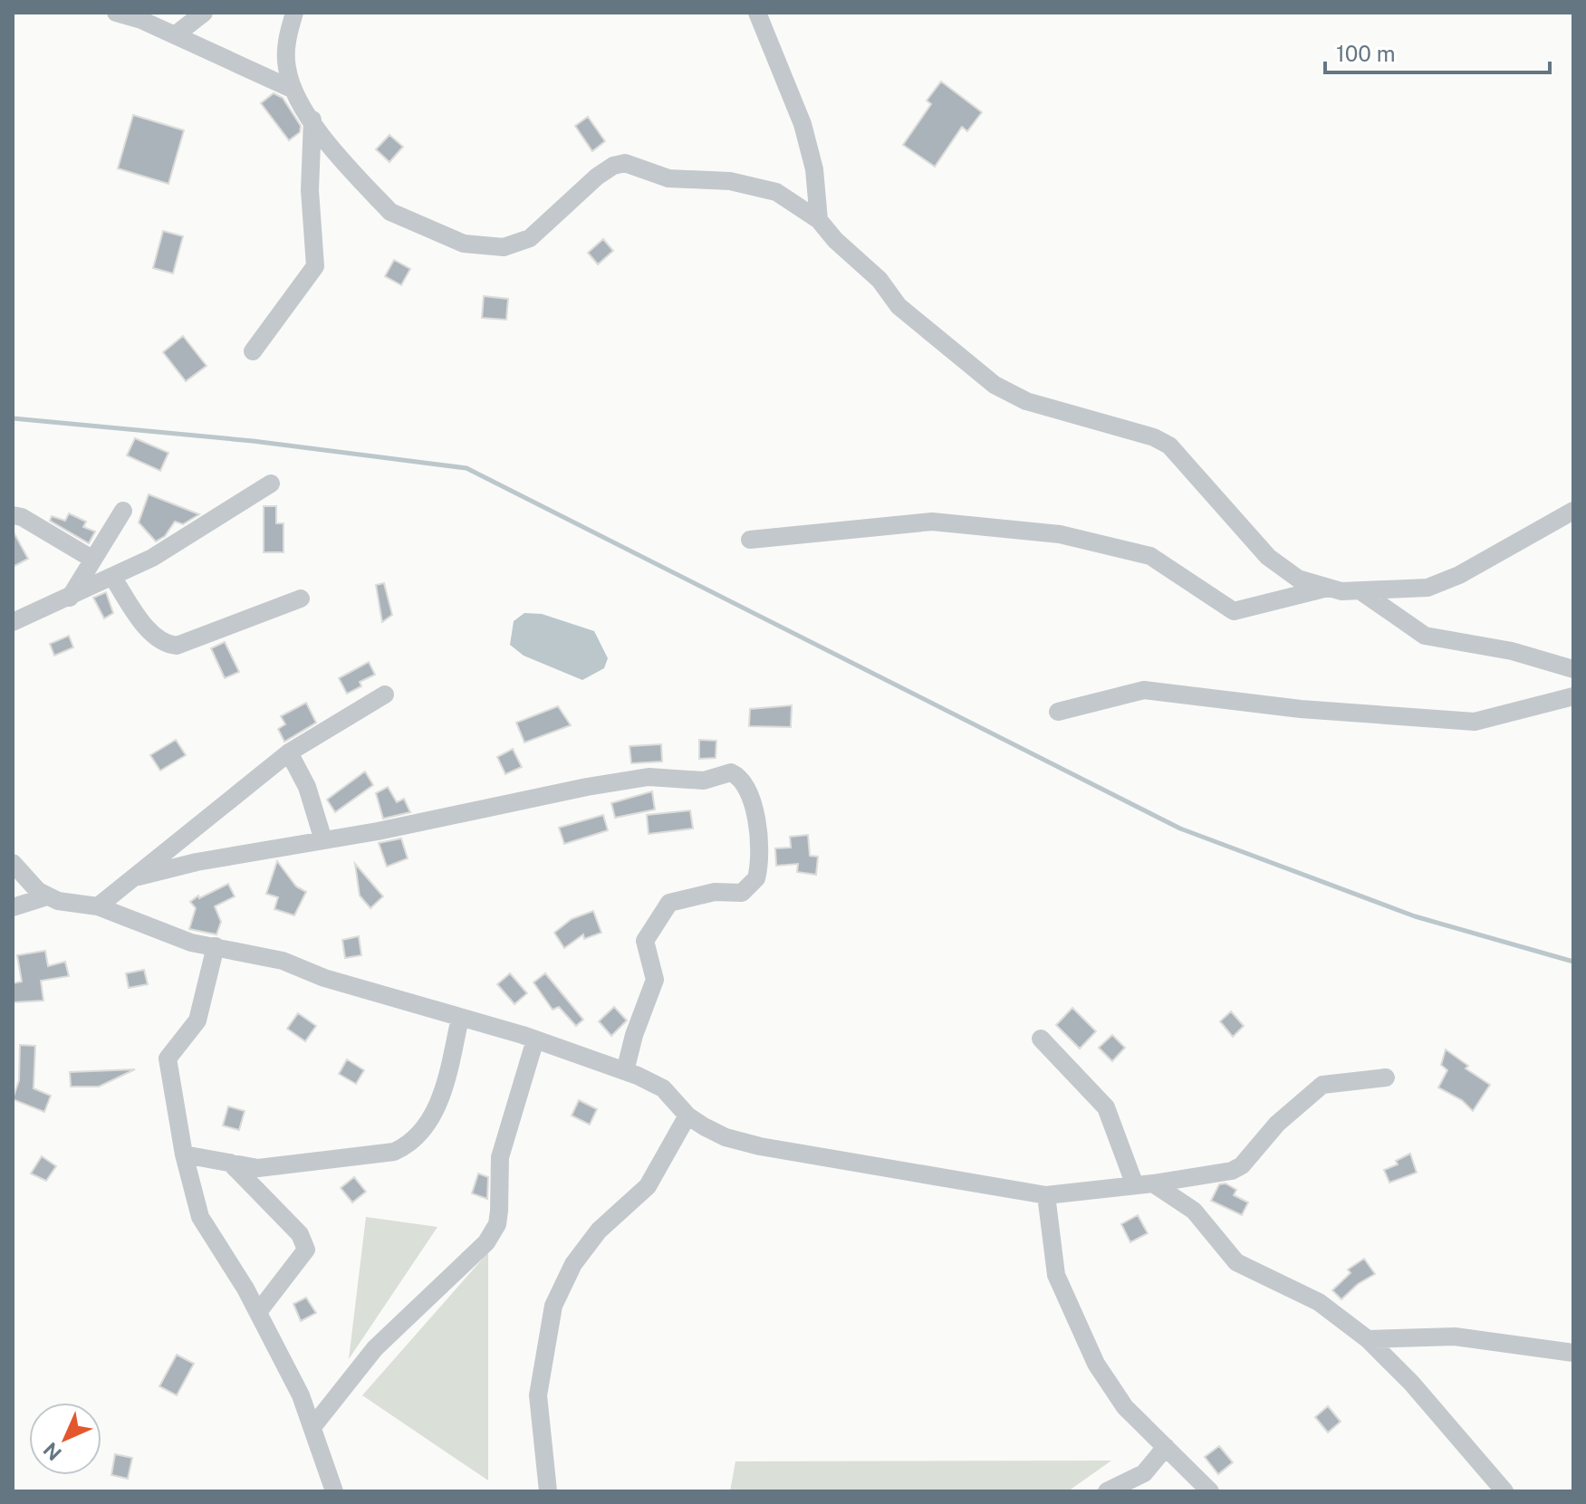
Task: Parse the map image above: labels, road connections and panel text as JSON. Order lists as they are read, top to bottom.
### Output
{
  "scale_bar": "100 m",
  "north": "bottom left"
}
